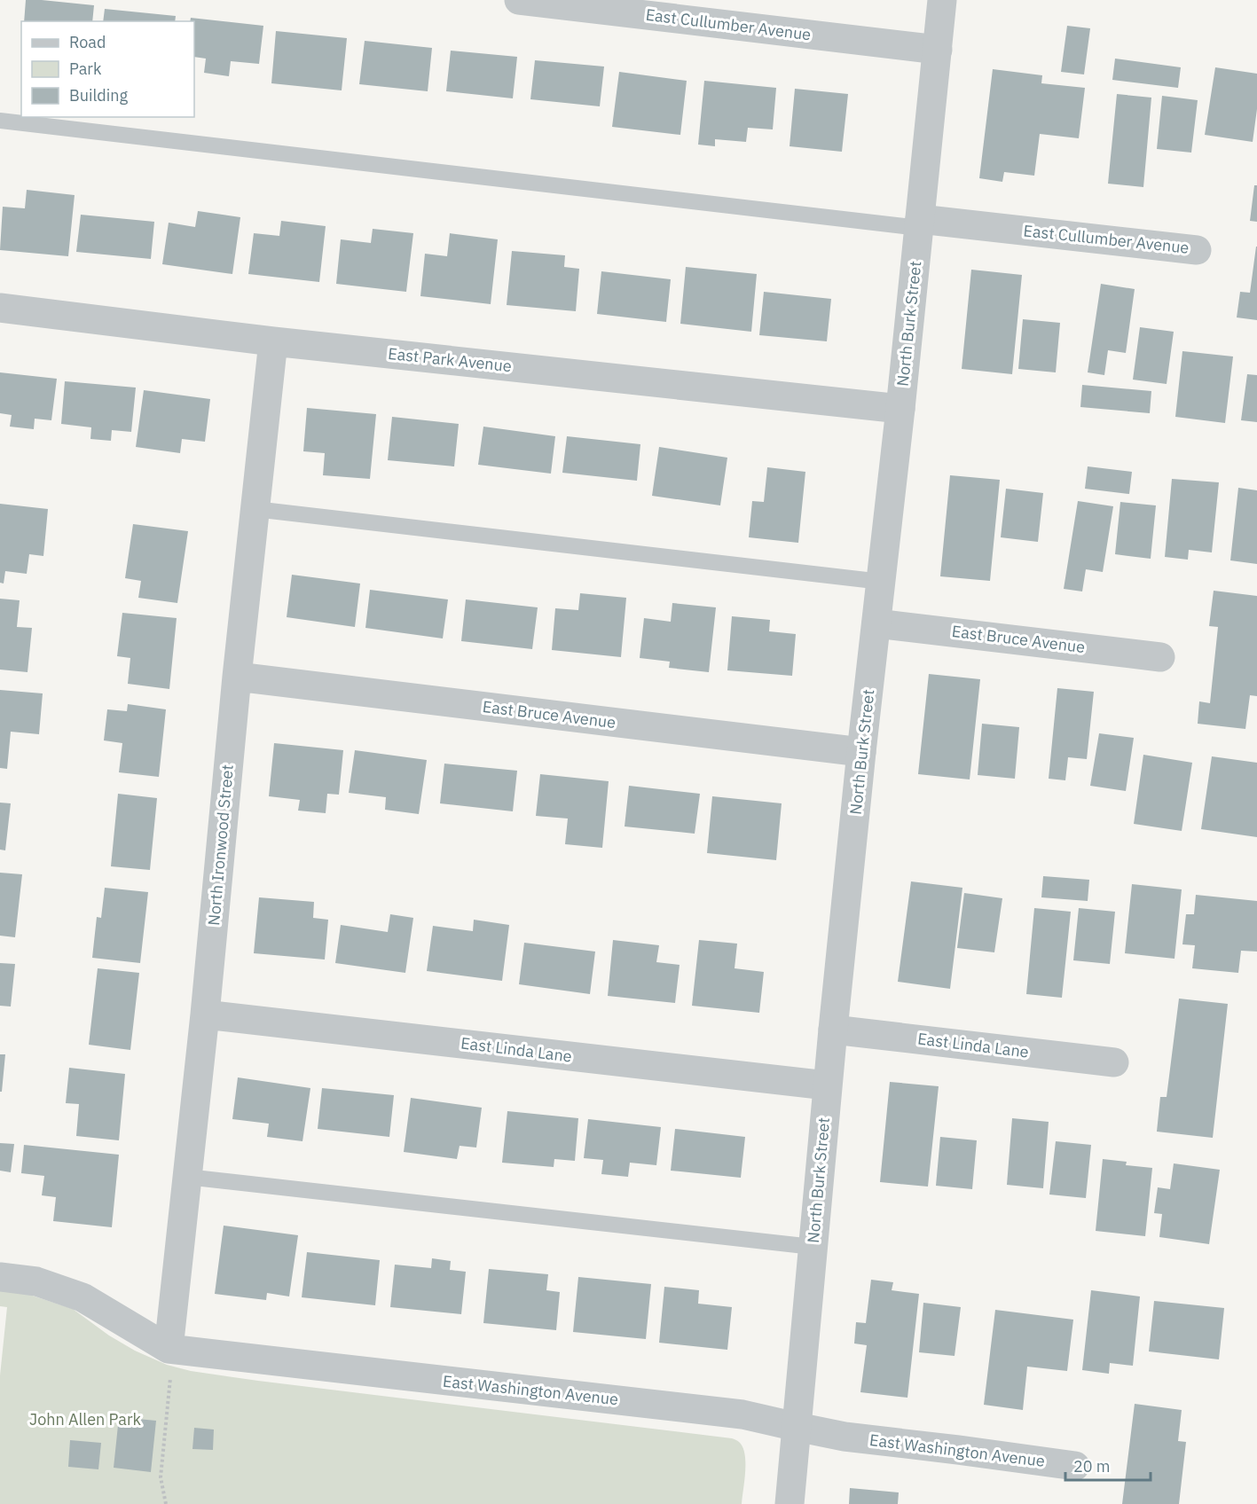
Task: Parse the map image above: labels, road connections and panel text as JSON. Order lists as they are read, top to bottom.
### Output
{
  "streets": {
    "street": [
      "East Cullumber Avenue",
      "North Burk Street",
      "East Park Avenue",
      "East Bruce Avenue",
      "North Ironwood Street",
      "East Linda Lane",
      "East Washington Avenue"
    ]
  },
  "crossings": [
    ["East Cullumber Avenue", "North Burk Street"],
    ["North Burk Street", "East Park Avenue"],
    ["North Burk Street", "East Bruce Avenue"],
    ["North Burk Street", "East Linda Lane"],
    ["North Burk Street", "East Washington Avenue"],
    ["East Park Avenue", "North Ironwood Street"],
    ["East Bruce Avenue", "North Ironwood Street"],
    ["North Ironwood Street", "East Linda Lane"],
    ["North Ironwood Street", "East Washington Avenue"]
  ],
  "parks": ["John Allen Park"],
  "legend": ["Road", "Park", "Building"],
  "scale_bar": "20 m"
}
